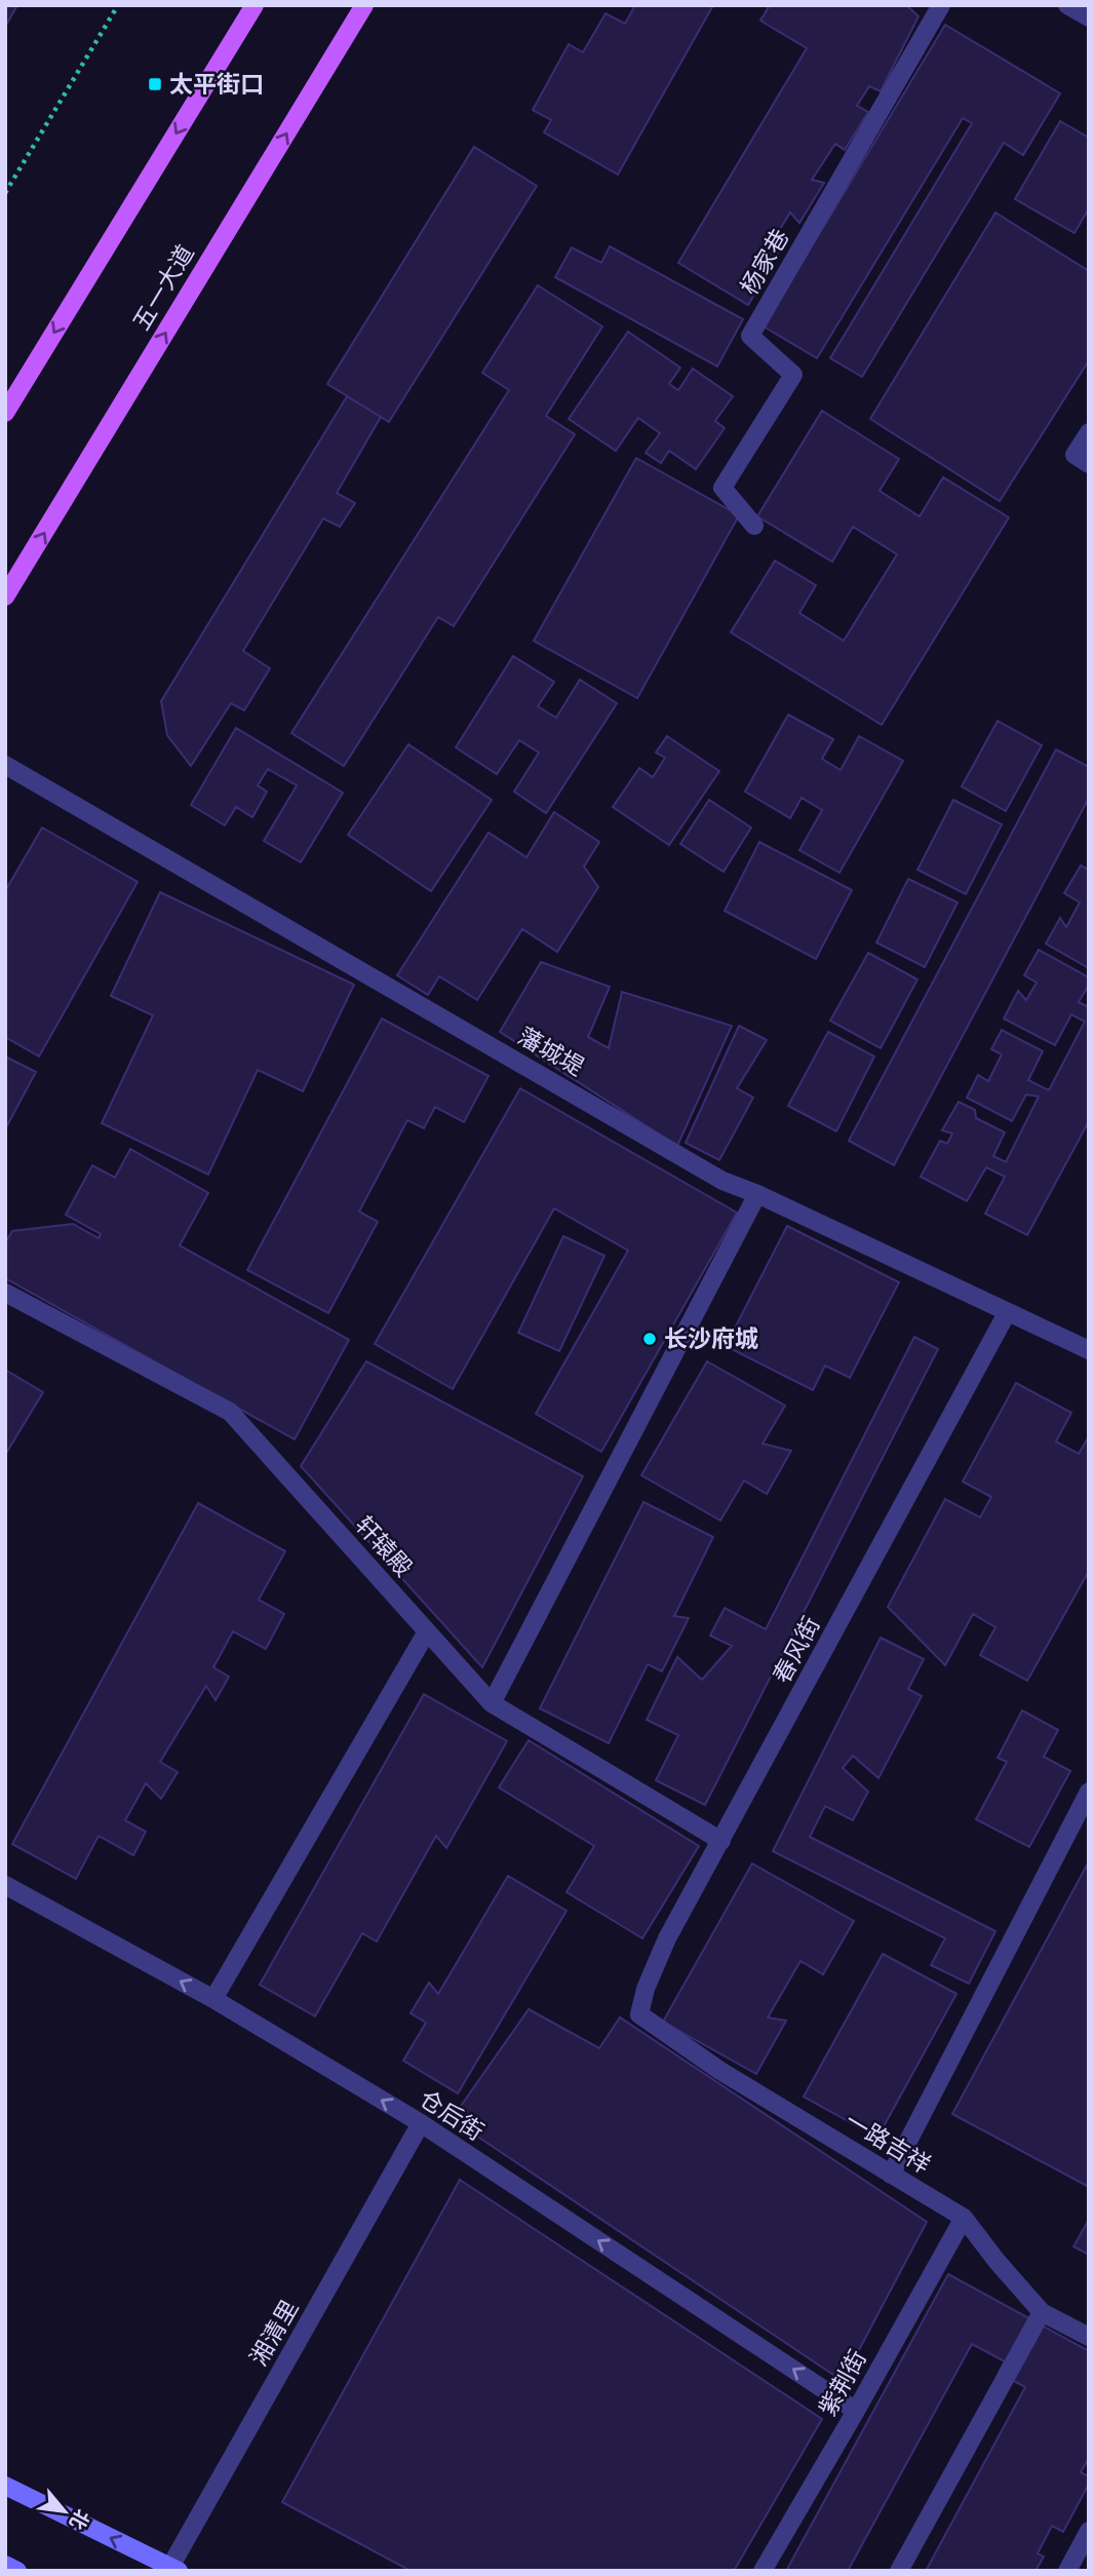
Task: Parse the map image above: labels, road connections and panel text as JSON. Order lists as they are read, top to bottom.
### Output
{
  "streets": {
    "main road": ["五一大道"],
    "street": [
      "杨家巷",
      "藩城堤",
      "轩辕殿",
      "春风街",
      "仓后街",
      "一路吉祥",
      "湘清里",
      "紫荆街"
    ]
  },
  "crossings": [
    ["藩城堤", "春风街"],
    ["轩辕殿", "春风街"],
    ["春风街", "一路吉祥"],
    ["仓后街", "湘清里"],
    ["仓后街", "紫荆街"],
    ["一路吉祥", "紫荆街"]
  ],
  "one_way": ["仓后街"],
  "places": {
    "transit": ["太平街口"],
    "other": ["长沙府城"]
  },
  "north": "bottom right"
}
